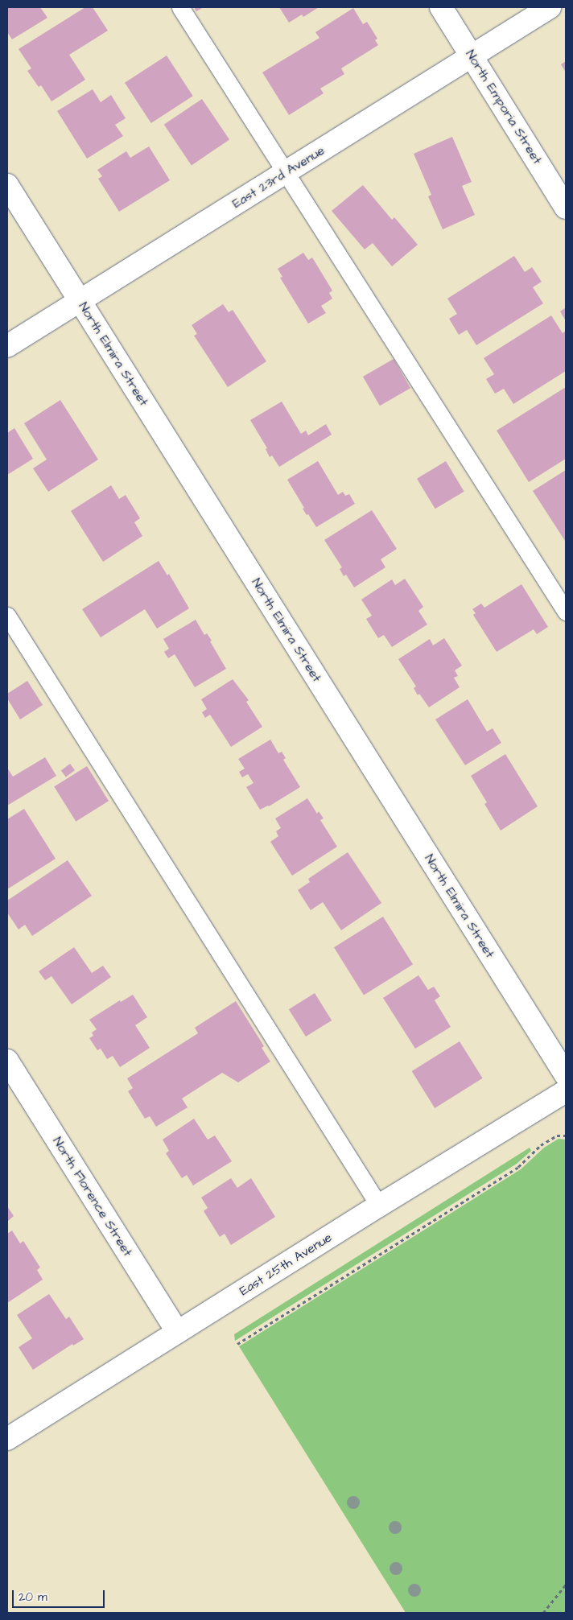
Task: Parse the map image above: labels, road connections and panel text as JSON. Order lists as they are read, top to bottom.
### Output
{
  "streets": {
    "street": [
      "North Emporia Street",
      "East 23rd Avenue",
      "North Elmira Street",
      "North Florence Street",
      "East 25th Avenue"
    ]
  },
  "crossings": [
    ["North Emporia Street", "East 23rd Avenue"],
    ["East 23rd Avenue", "North Elmira Street"],
    ["North Florence Street", "East 25th Avenue"]
  ],
  "scale_bar": "20 m"
}
